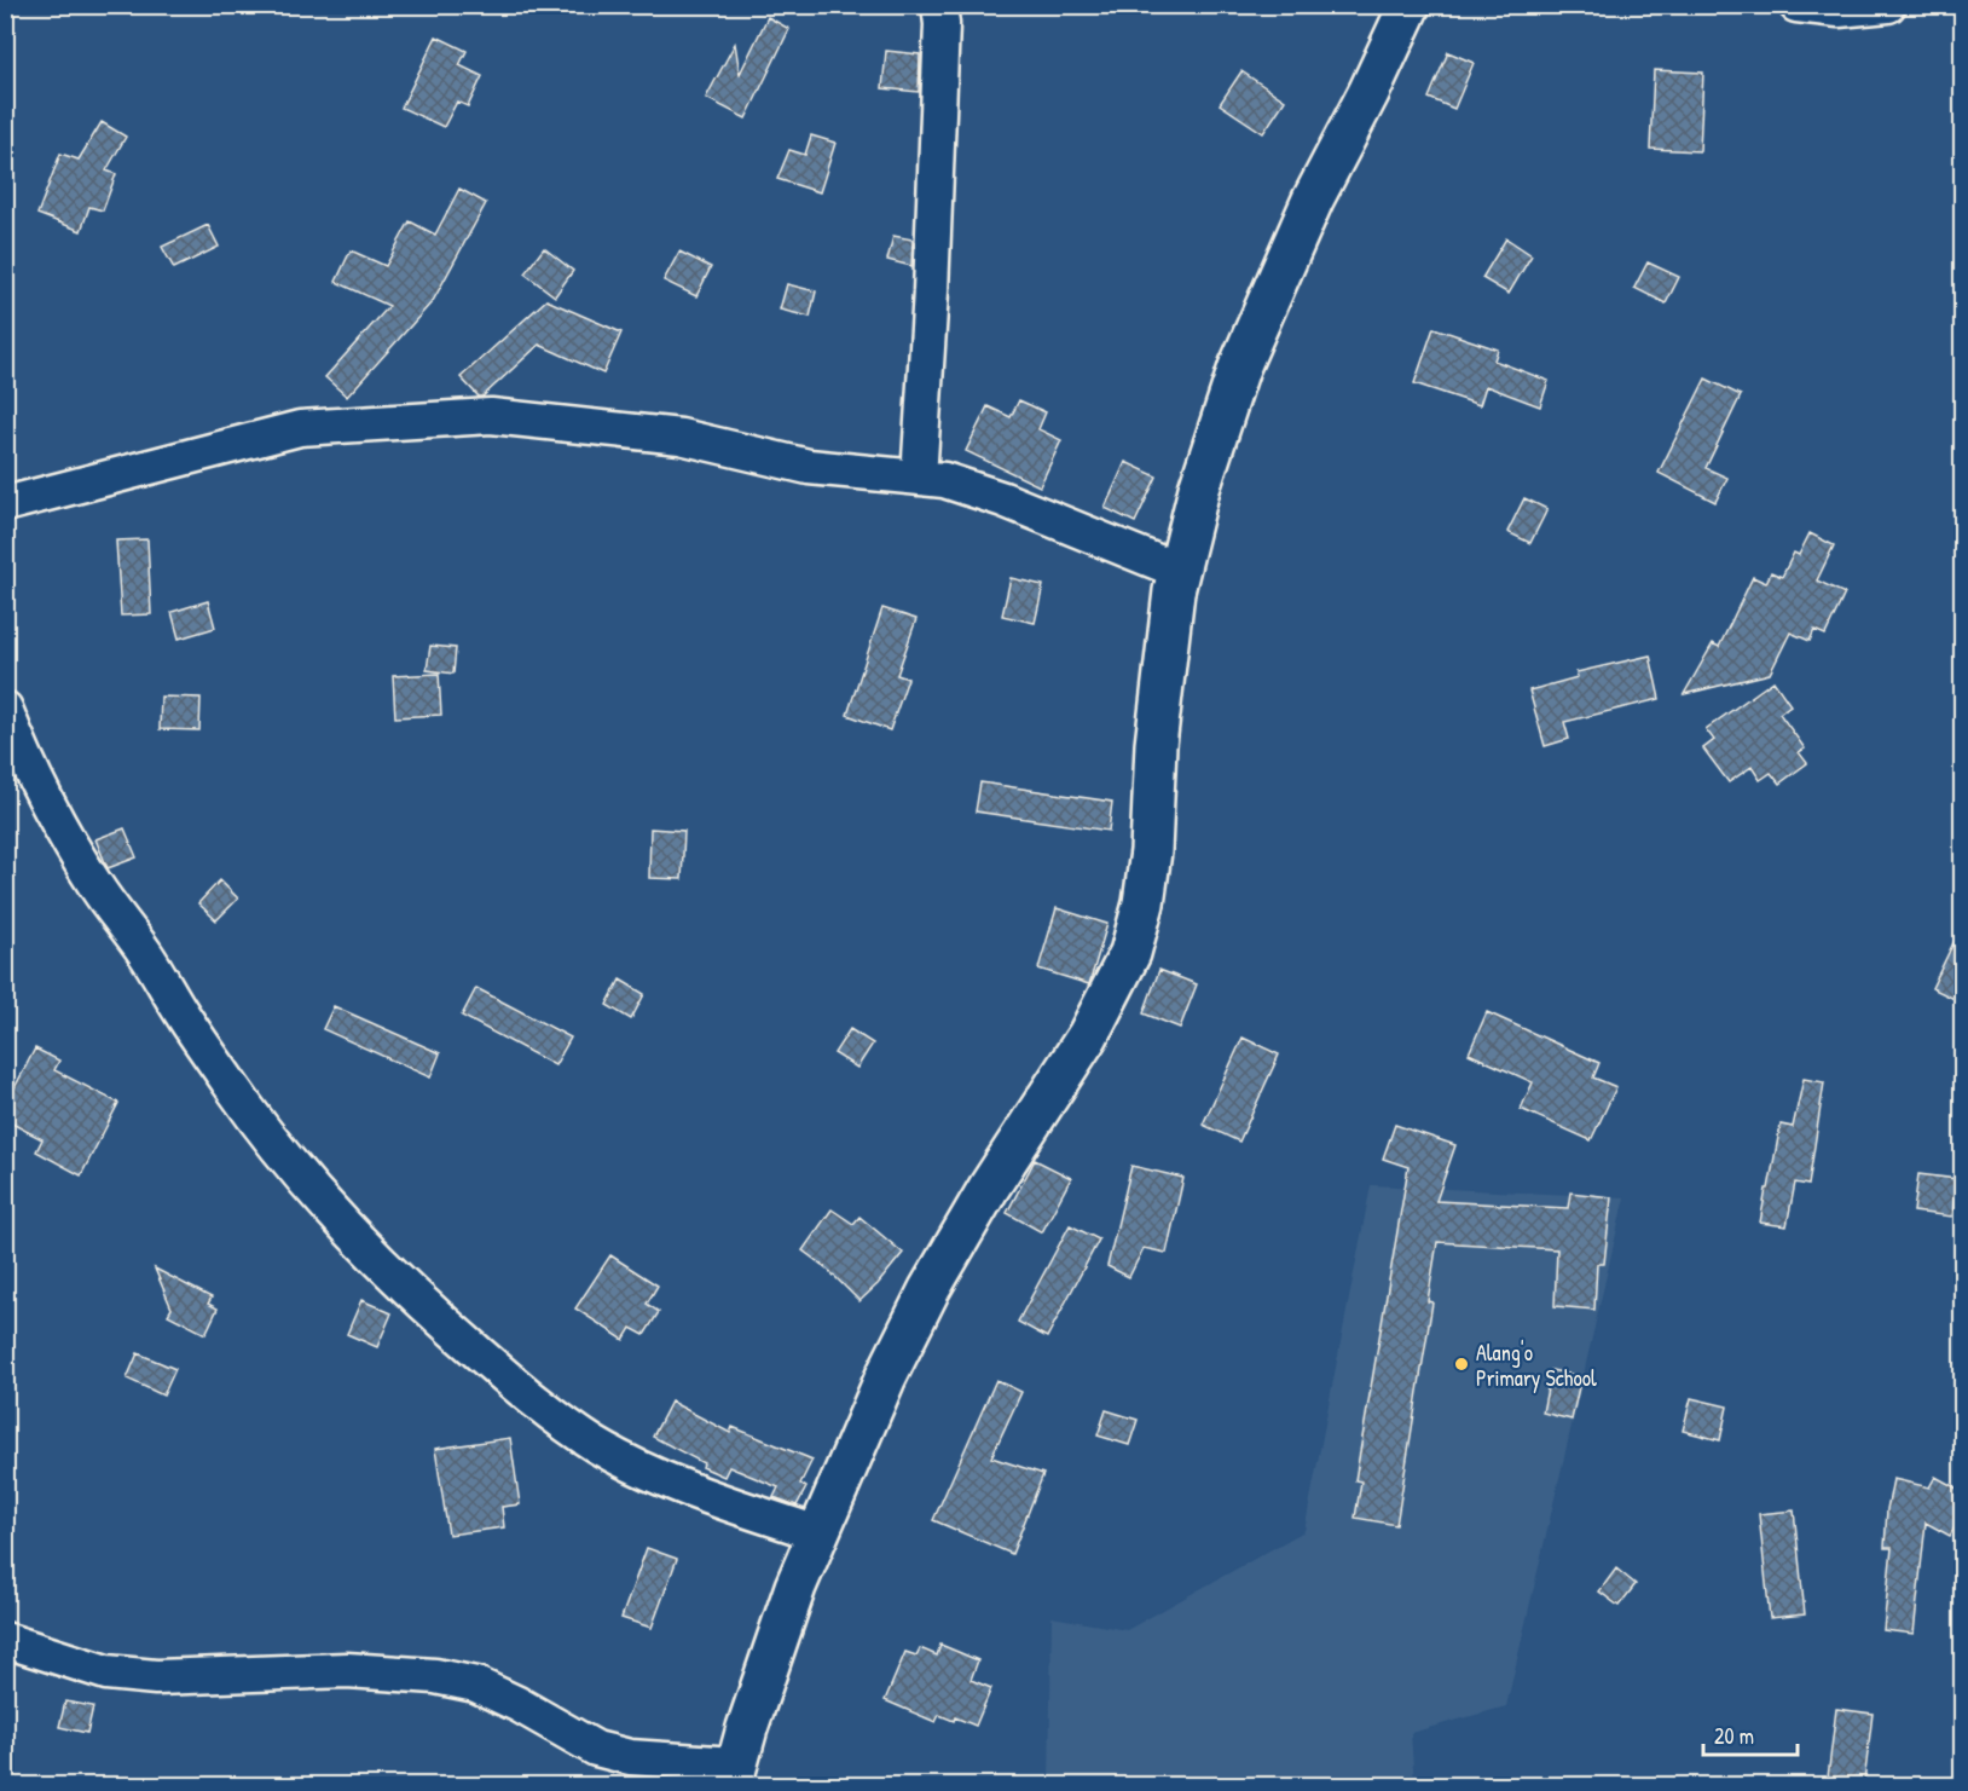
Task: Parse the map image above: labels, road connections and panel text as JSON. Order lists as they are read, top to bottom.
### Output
{
  "places": ["Alang'o Primary School"],
  "scale_bar": "20 m"
}
